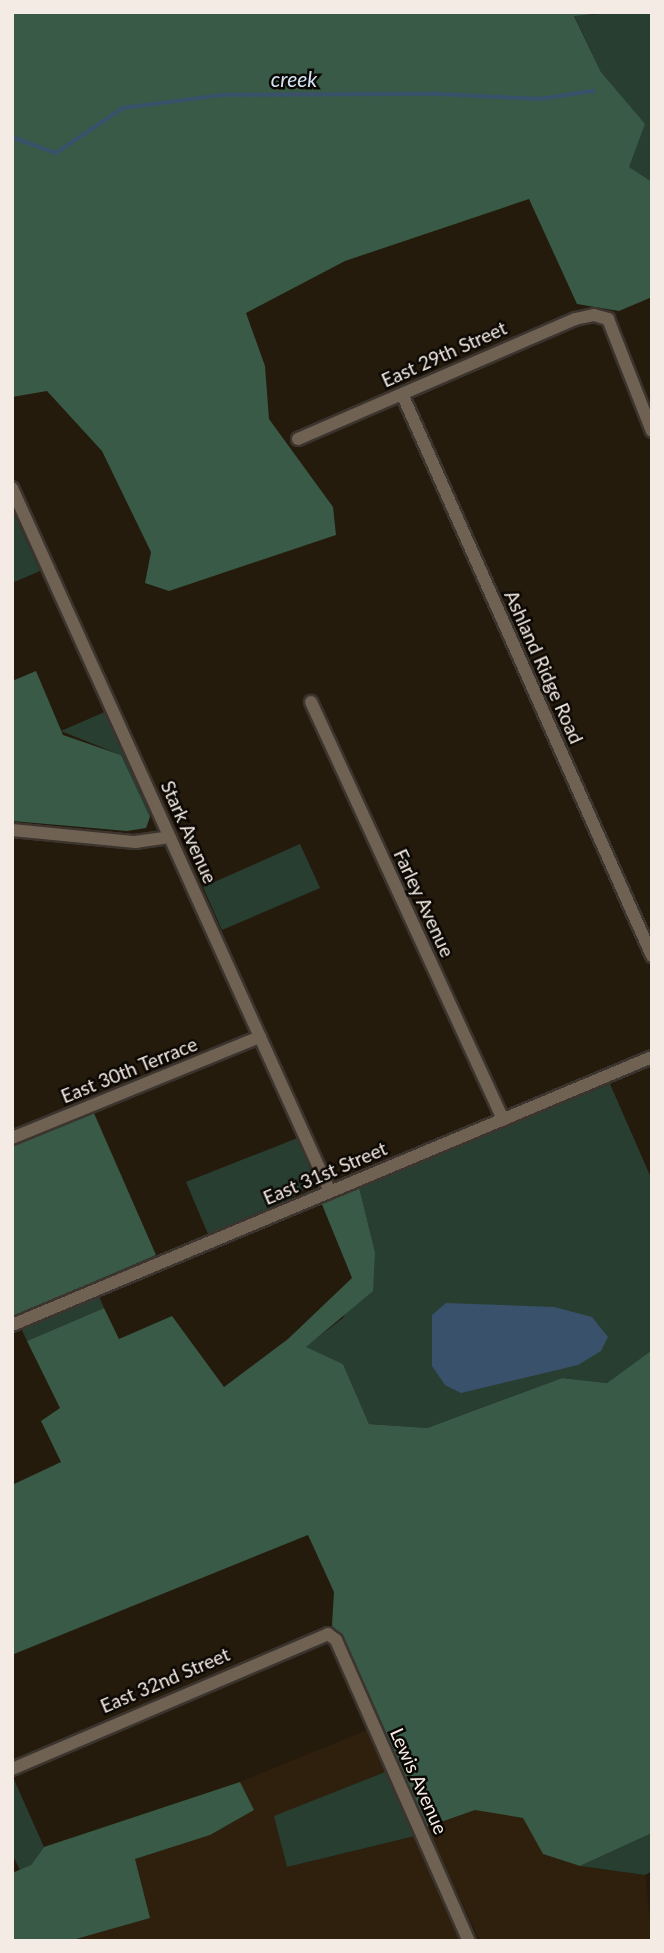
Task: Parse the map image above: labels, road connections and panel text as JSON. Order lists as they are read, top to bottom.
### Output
{
  "streets": {
    "street": [
      "East 29th Street",
      "Ashland Ridge Road",
      "Stark Avenue",
      "Farley Avenue",
      "East 30th Terrace",
      "East 31st Street",
      "East 32nd Street",
      "Lewis Avenue"
    ]
  },
  "crossings": [
    ["East 29th Street", "Ashland Ridge Road"],
    ["Stark Avenue", "East 30th Terrace"],
    ["Stark Avenue", "East 31st Street"],
    ["Farley Avenue", "East 31st Street"],
    ["East 32nd Street", "Lewis Avenue"]
  ],
  "water": ["creek"]
}
